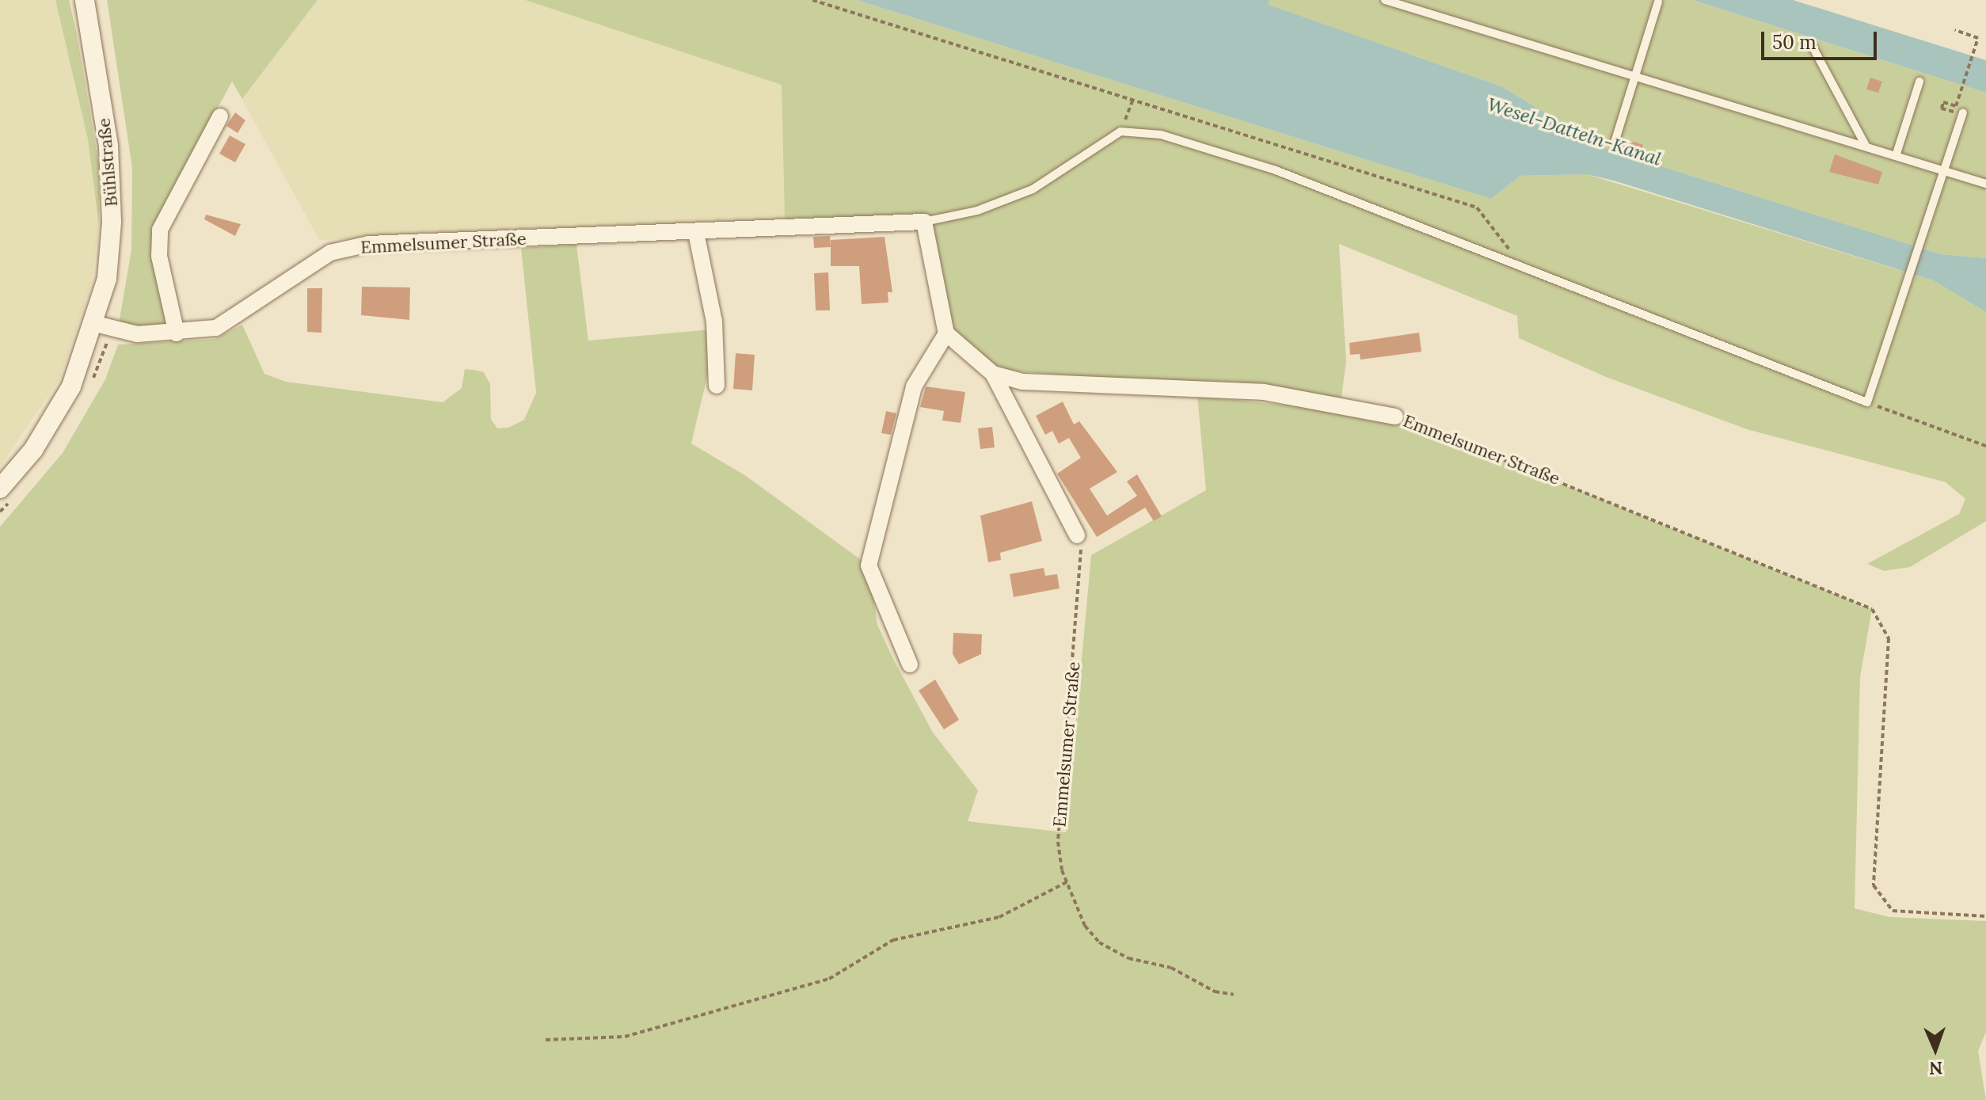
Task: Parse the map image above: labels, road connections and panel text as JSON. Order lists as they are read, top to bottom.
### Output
{
  "streets": {
    "street": ["Bühlstraße", "Emmelsumer Straße"]
  },
  "crossings": [
    ["Bühlstraße", "Emmelsumer Straße"]
  ],
  "water": ["Wesel-Datteln-Kanal"],
  "scale_bar": "50 m",
  "north": "bottom"
}
